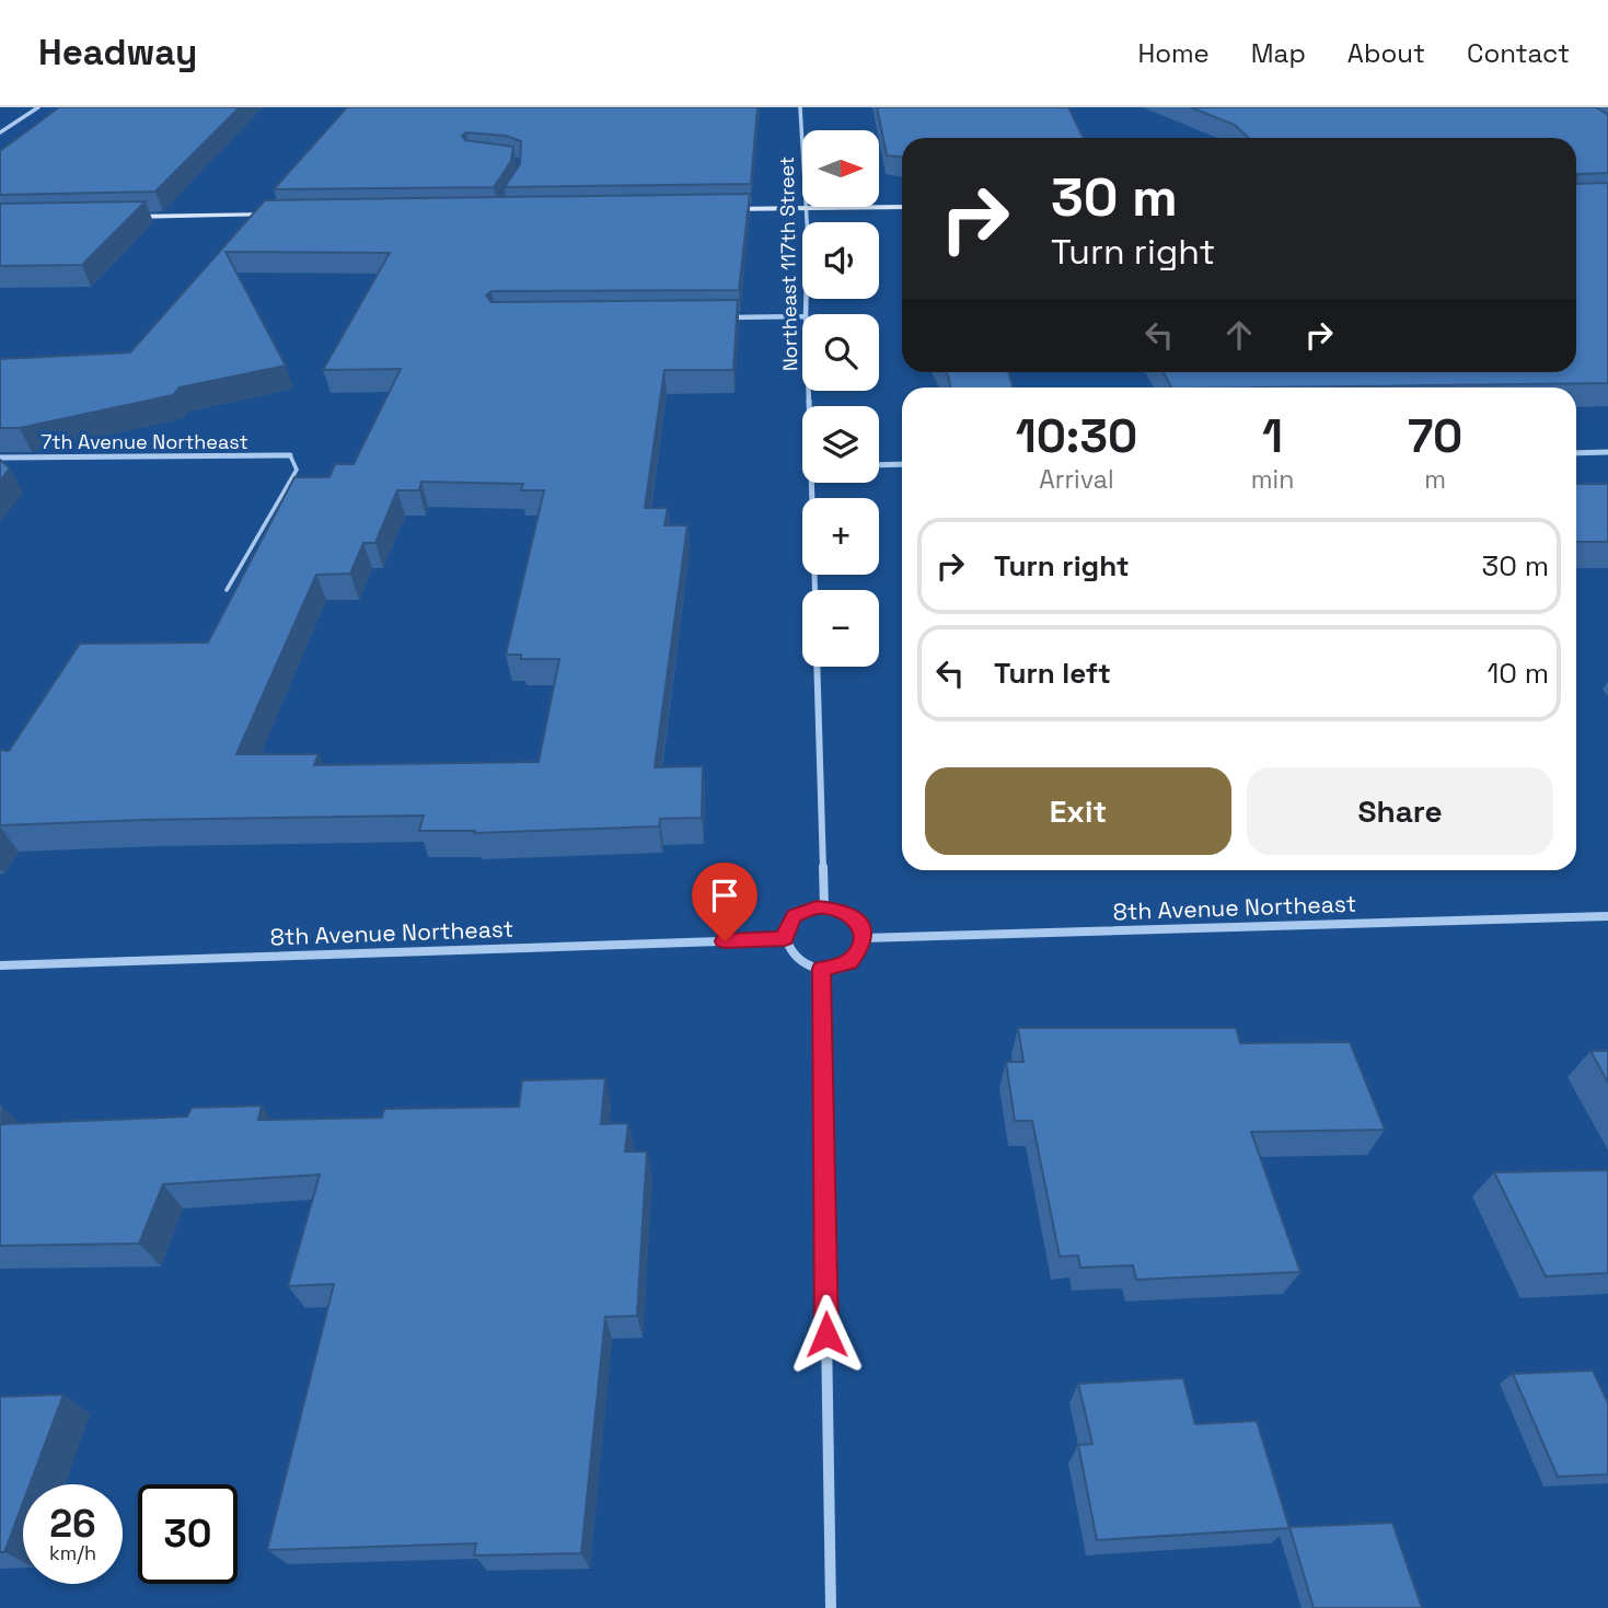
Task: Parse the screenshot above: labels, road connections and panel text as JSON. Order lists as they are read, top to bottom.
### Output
{
  "streets": {
    "street": ["Northeast 117th Street", "7th Avenue Northeast", "8th Avenue Northeast"]
  },
  "crossings": [
    ["Northeast 117th Street", "8th Avenue Northeast"]
  ],
  "north": "right",
  "page": {
    "header": "Headway",
    "nav": [
      "Home",
      "Map",
      "About",
      "Contact"
    ],
    "map_buttons": ["+", "−"],
    "turn": ["30 m", "Turn right"],
    "eta": [
      "10:30",
      "Arrival",
      "1",
      "min",
      "70",
      "m"
    ],
    "list": [
      {
        "name": "Turn right",
        "value": "30 m"
      },
      {
        "name": "Turn left",
        "value": "10 m"
      }
    ],
    "buttons": ["Exit", "Share"],
    "speed": "26 km/h",
    "limit": "30"
  }
}
